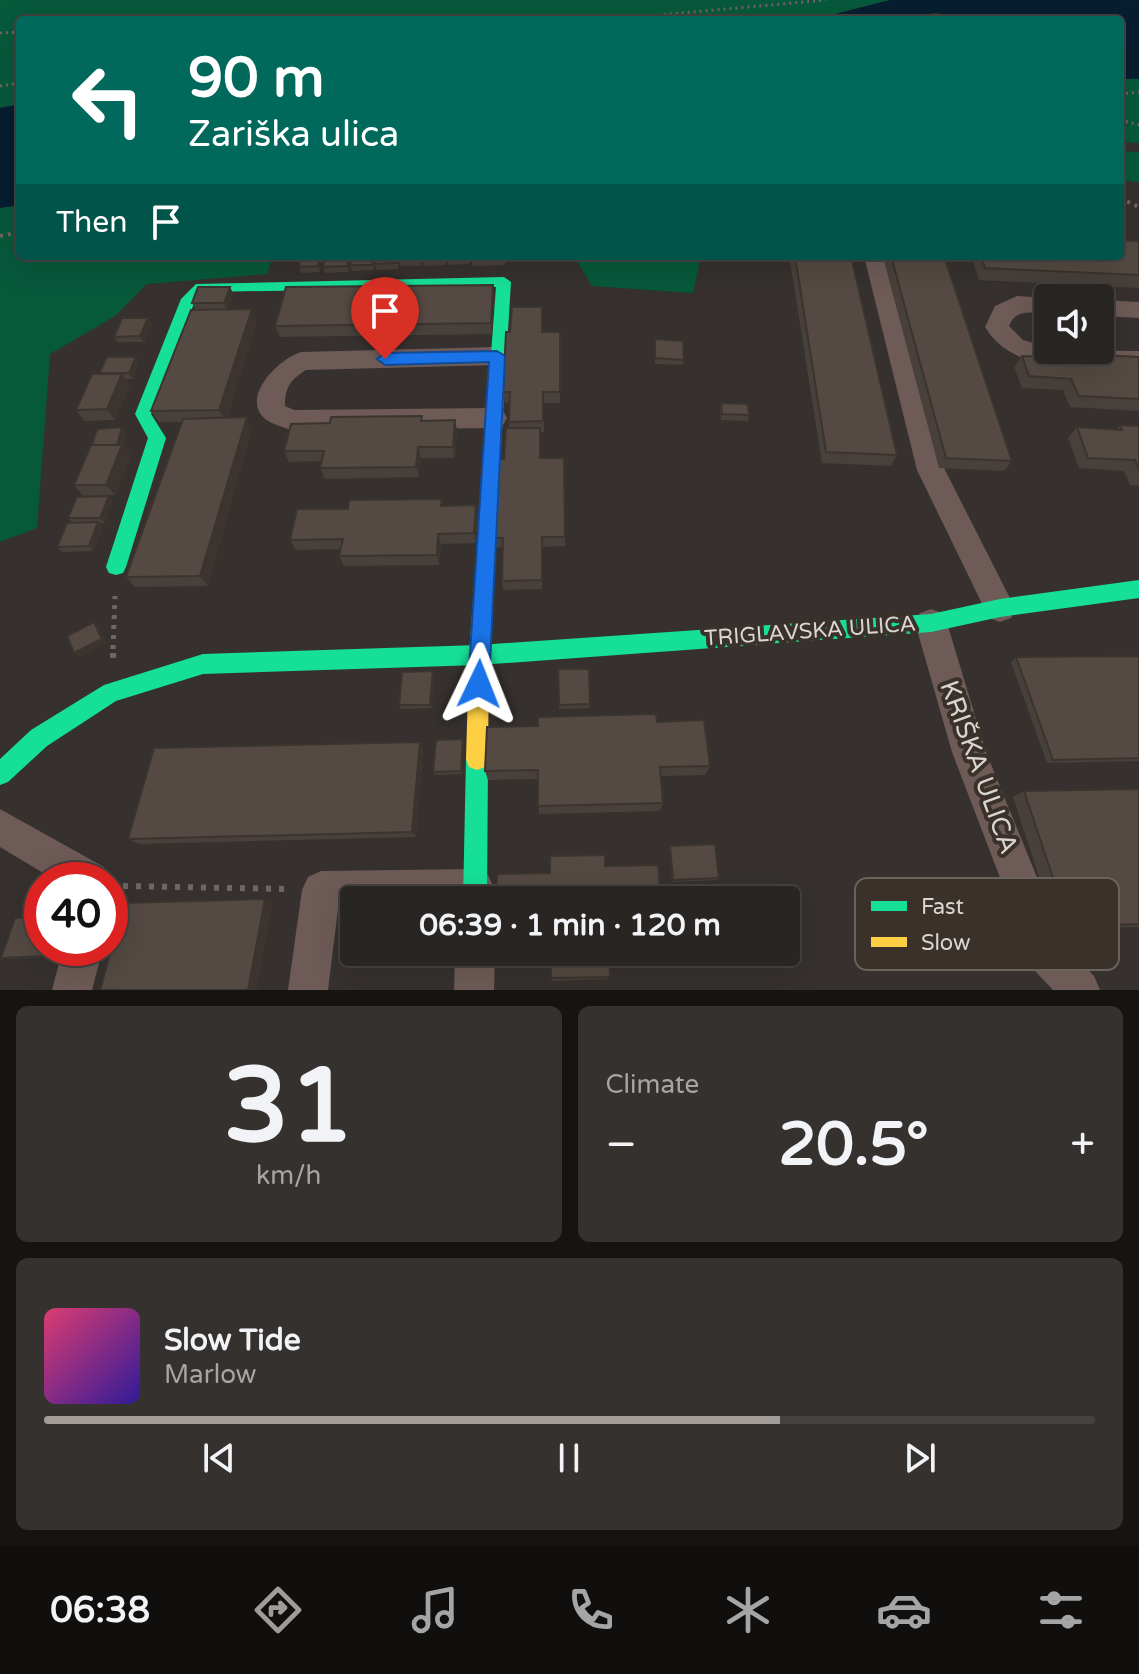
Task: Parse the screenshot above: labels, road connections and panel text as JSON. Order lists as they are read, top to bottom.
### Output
{
  "streets": {
    "street": ["TRIGLAVSKA ULICA", "KRIŠKA ULICA"]
  },
  "crossings": [
    ["TRIGLAVSKA ULICA", "KRIŠKA ULICA"]
  ],
  "legend": ["Fast", "Slow"],
  "page": {
    "turn": ["90 m", "Zariška ulica"],
    "then": "Then",
    "limit": "40",
    "trip": "06:39 · 1 min · 120 m",
    "tile": [
      ["31", "km/h"],
      "Climate"
    ],
    "heat": ["−", "20.5°", "+"],
    "song": ["Slow Tide", "Marlow"],
    "tabs": "06:38"
  }
}
